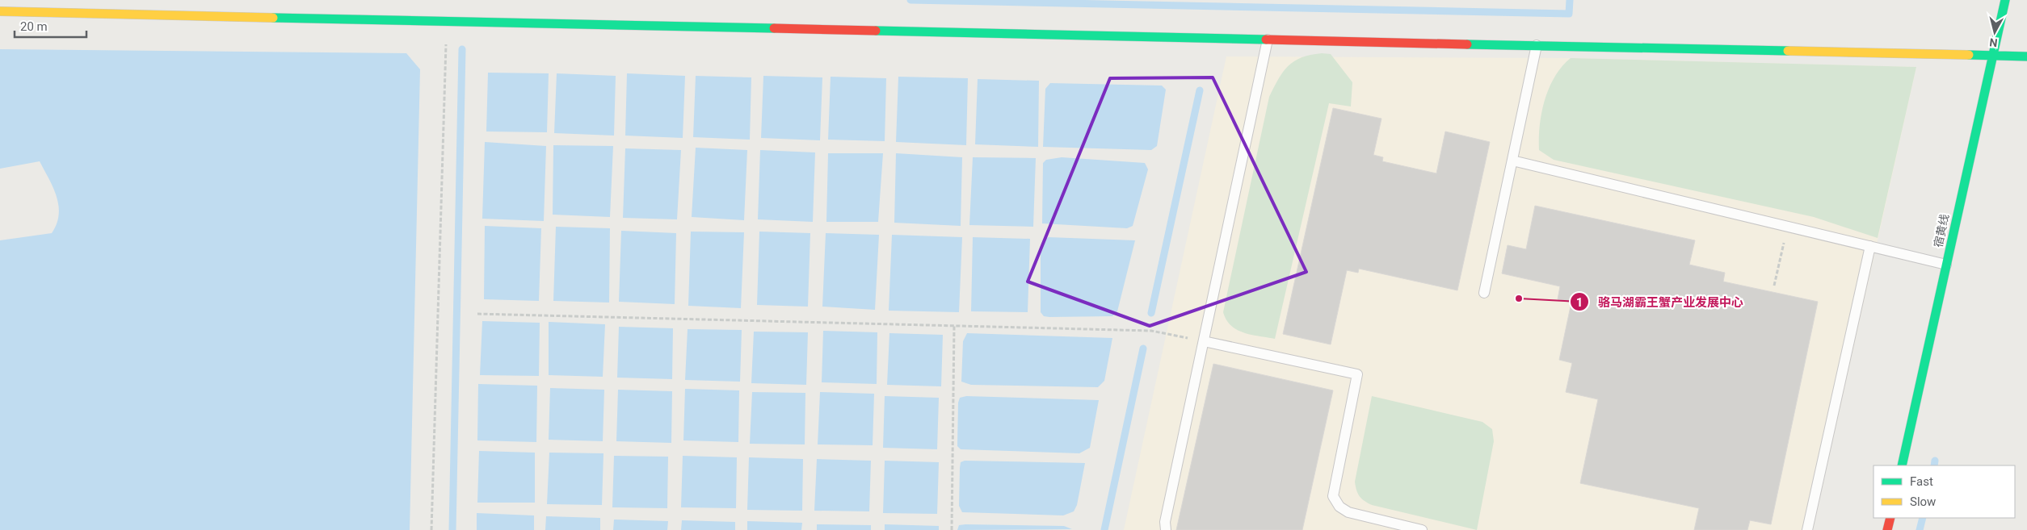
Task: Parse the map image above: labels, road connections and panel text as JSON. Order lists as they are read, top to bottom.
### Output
{
  "streets": {
    "street": ["宿黄线"]
  },
  "places": ["骆马湖霸王蟹产业发展中心"],
  "legend": ["Fast", "Slow"],
  "scale_bar": "20 m",
  "north": "bottom"
}
